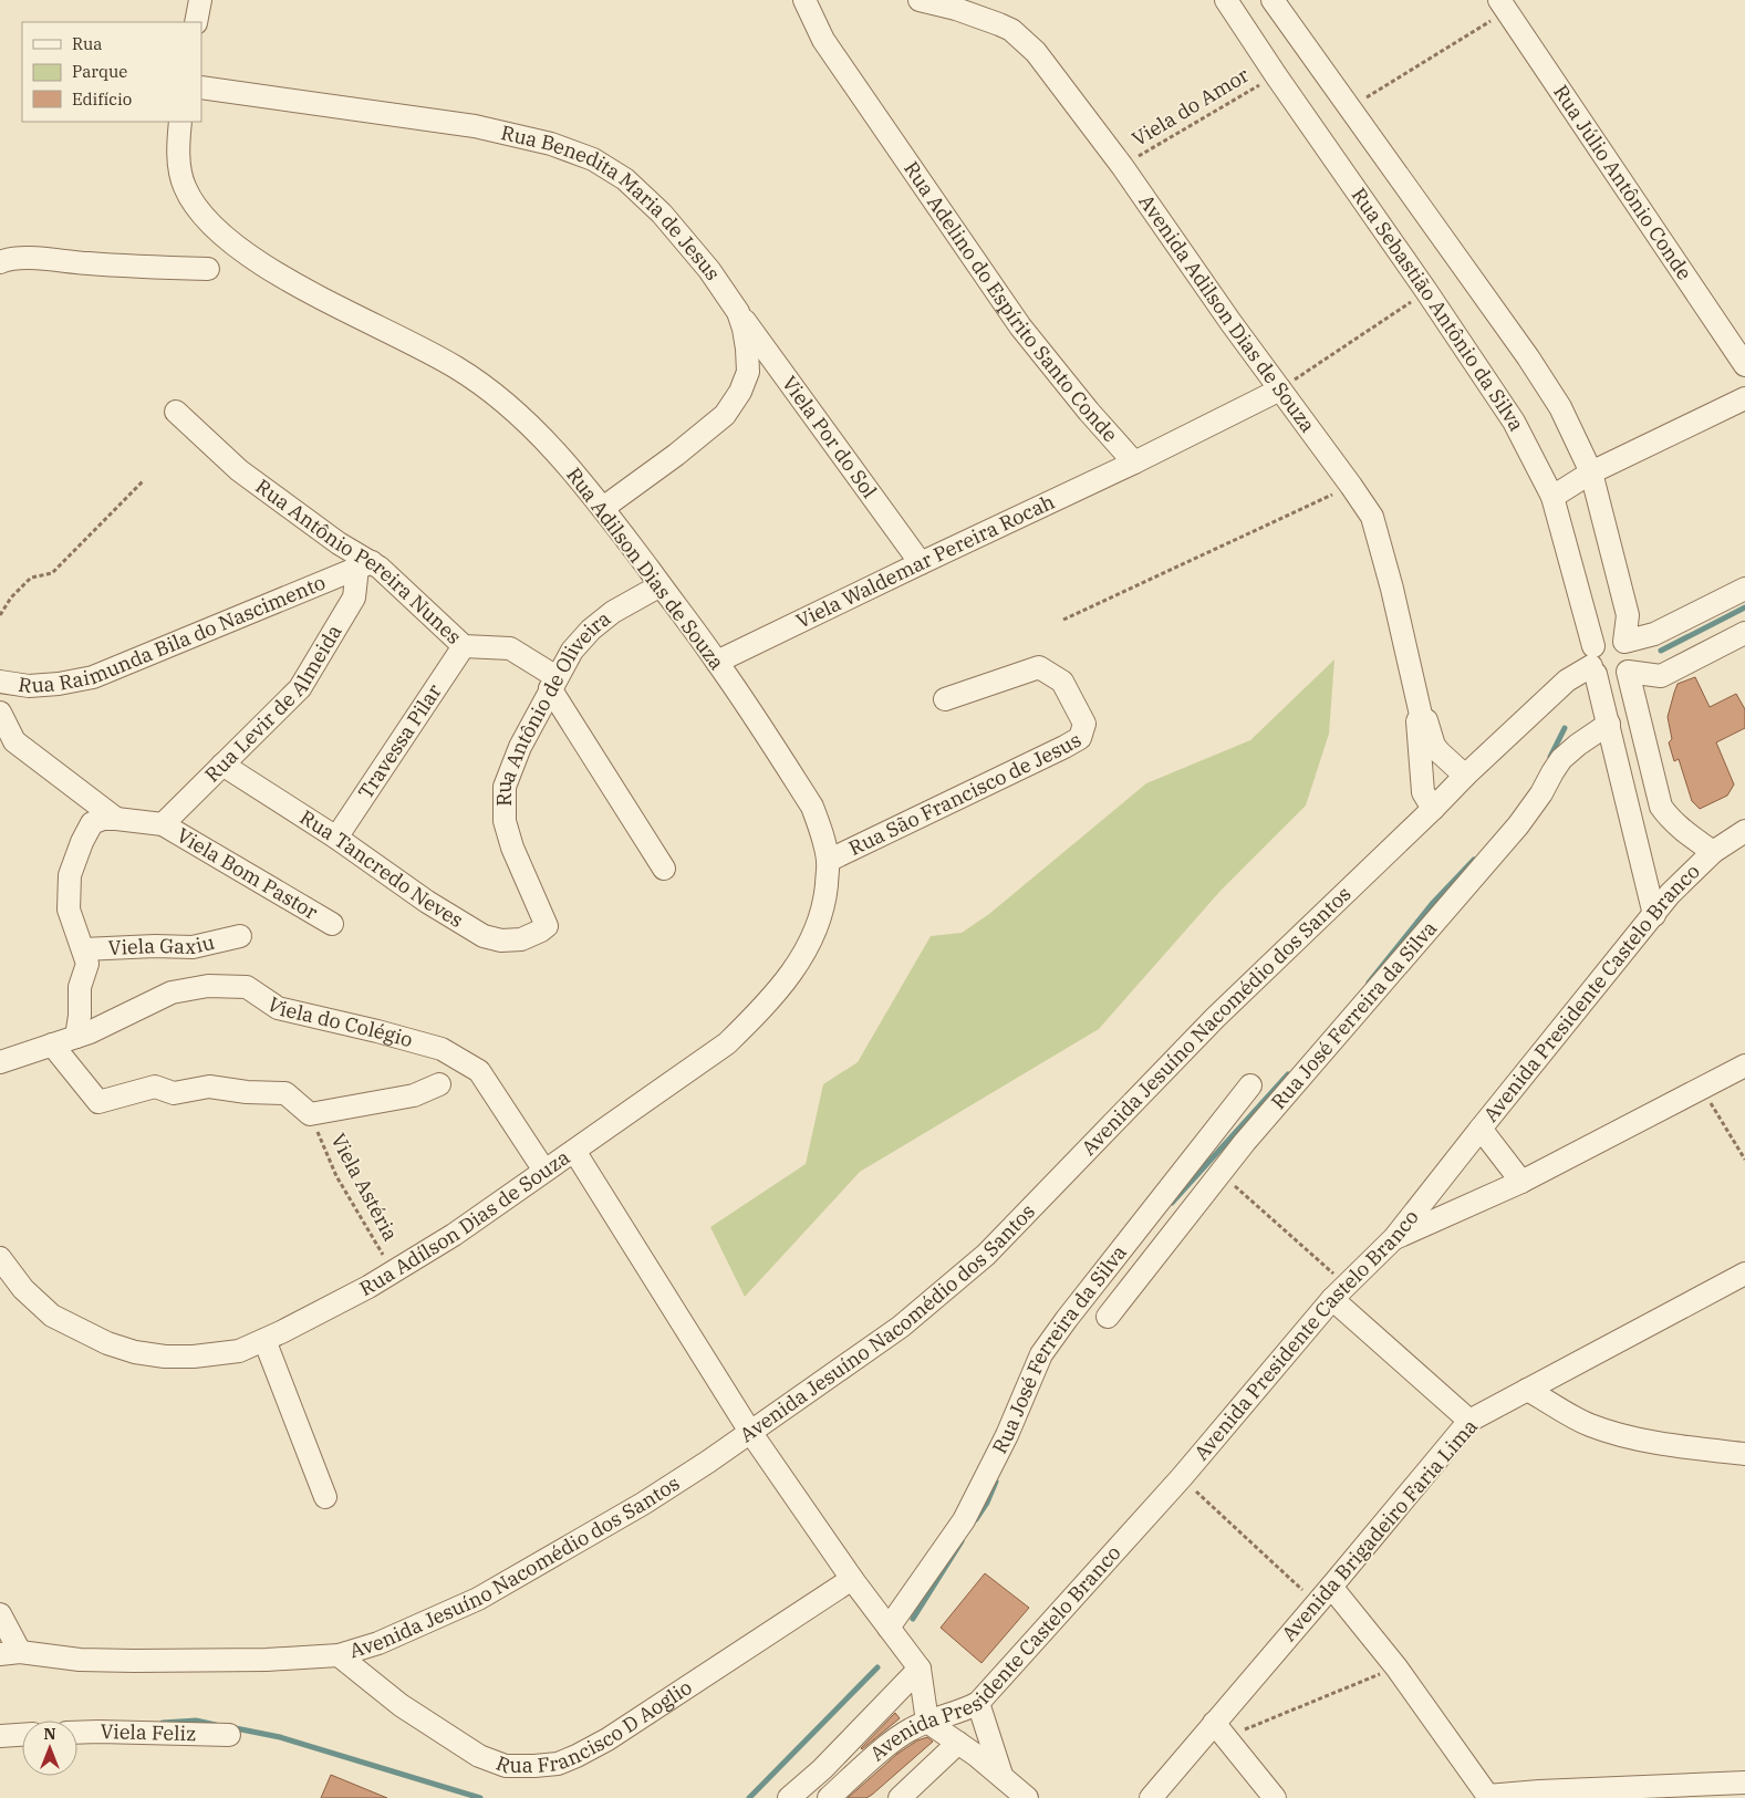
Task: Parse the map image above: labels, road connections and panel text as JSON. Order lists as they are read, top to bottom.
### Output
{
  "streets": {
    "street": [
      "Rua Júlio Antônio Conde",
      "Rua Benedita Maria de Jesus",
      "Rua Adelino do Espírito Santo Conde",
      "Rua Sebastião Antônio da Silva",
      "Avenida Adilson Dias de Souza",
      "Viela Por do Sol",
      "Rua Antônio Pereira Nunes",
      "Viela Waldemar Pereira Rocah",
      "Rua Adilson Dias de Souza",
      "Rua Raimunda Bila do Nascimento",
      "Rua Levir de Almeida",
      "Rua Antônio de Oliveira",
      "Travessa Pilar",
      "Rua São Francisco de Jesus",
      "Rua Tancredo Neves",
      "Viela Bom Pastor",
      "Viela Gaxiu",
      "Avenida Presidente Castelo Branco",
      "Rua José Ferreira da Silva",
      "Viela do Colégio",
      "Avenida Jesuíno Nacomédio dos Santos",
      "Rua Adílson Dias de Souza",
      "Avenida Brigadeiro Faria Lima",
      "Rua Francisco D Aoglio",
      "Viela Feliz"
    ],
    "path": ["Viela do Amor", "Viela Astéria"]
  },
  "crossings": [
    ["Viela do Amor", "Rua Sebastião Antônio da Silva"],
    ["Viela do Amor", "Avenida Adilson Dias de Souza"],
    ["Rua Benedita Maria de Jesus", "Viela Por do Sol"],
    ["Rua Benedita Maria de Jesus", "Rua Adilson Dias de Souza"],
    ["Rua Adelino do Espírito Santo Conde", "Viela Waldemar Pereira Rocah"],
    ["Rua Sebastião Antônio da Silva", "Avenida Presidente Castelo Branco"],
    ["Rua Sebastião Antônio da Silva", "Rua José Ferreira da Silva"],
    ["Rua Sebastião Antônio da Silva", "Avenida Jesuíno Nacomédio dos Santos"],
    ["Avenida Adilson Dias de Souza", "Avenida Jesuíno Nacomédio dos Santos"],
    ["Viela Por do Sol", "Viela Waldemar Pereira Rocah"],
    ["Rua Antônio Pereira Nunes", "Rua Raimunda Bila do Nascimento"],
    ["Rua Antônio Pereira Nunes", "Rua Levir de Almeida"],
    ["Rua Antônio Pereira Nunes", "Rua Antônio de Oliveira"],
    ["Rua Antônio Pereira Nunes", "Travessa Pilar"],
    ["Viela Waldemar Pereira Rocah", "Rua Adilson Dias de Souza"],
    ["Rua Adilson Dias de Souza", "Rua Antônio de Oliveira"],
    ["Rua Adilson Dias de Souza", "Rua São Francisco de Jesus"],
    ["Rua Adilson Dias de Souza", "Rua Adílson Dias de Souza"],
    ["Rua Raimunda Bila do Nascimento", "Rua Levir de Almeida"],
    ["Rua Levir de Almeida", "Rua Tancredo Neves"],
    ["Rua Levir de Almeida", "Viela Bom Pastor"],
    ["Rua Antônio de Oliveira", "Rua Tancredo Neves"],
    ["Travessa Pilar", "Rua Tancredo Neves"],
    ["Rua São Francisco de Jesus", "Rua Adílson Dias de Souza"],
    ["Viela do Colégio", "Rua Adílson Dias de Souza"],
    ["Avenida Jesuíno Nacomédio dos Santos", "Rua Francisco D Aoglio"],
    ["Viela Astéria", "Rua Adílson Dias de Souza"]
  ],
  "legend": ["Rua", "Parque", "Edifício"],
  "north": "top"
}
